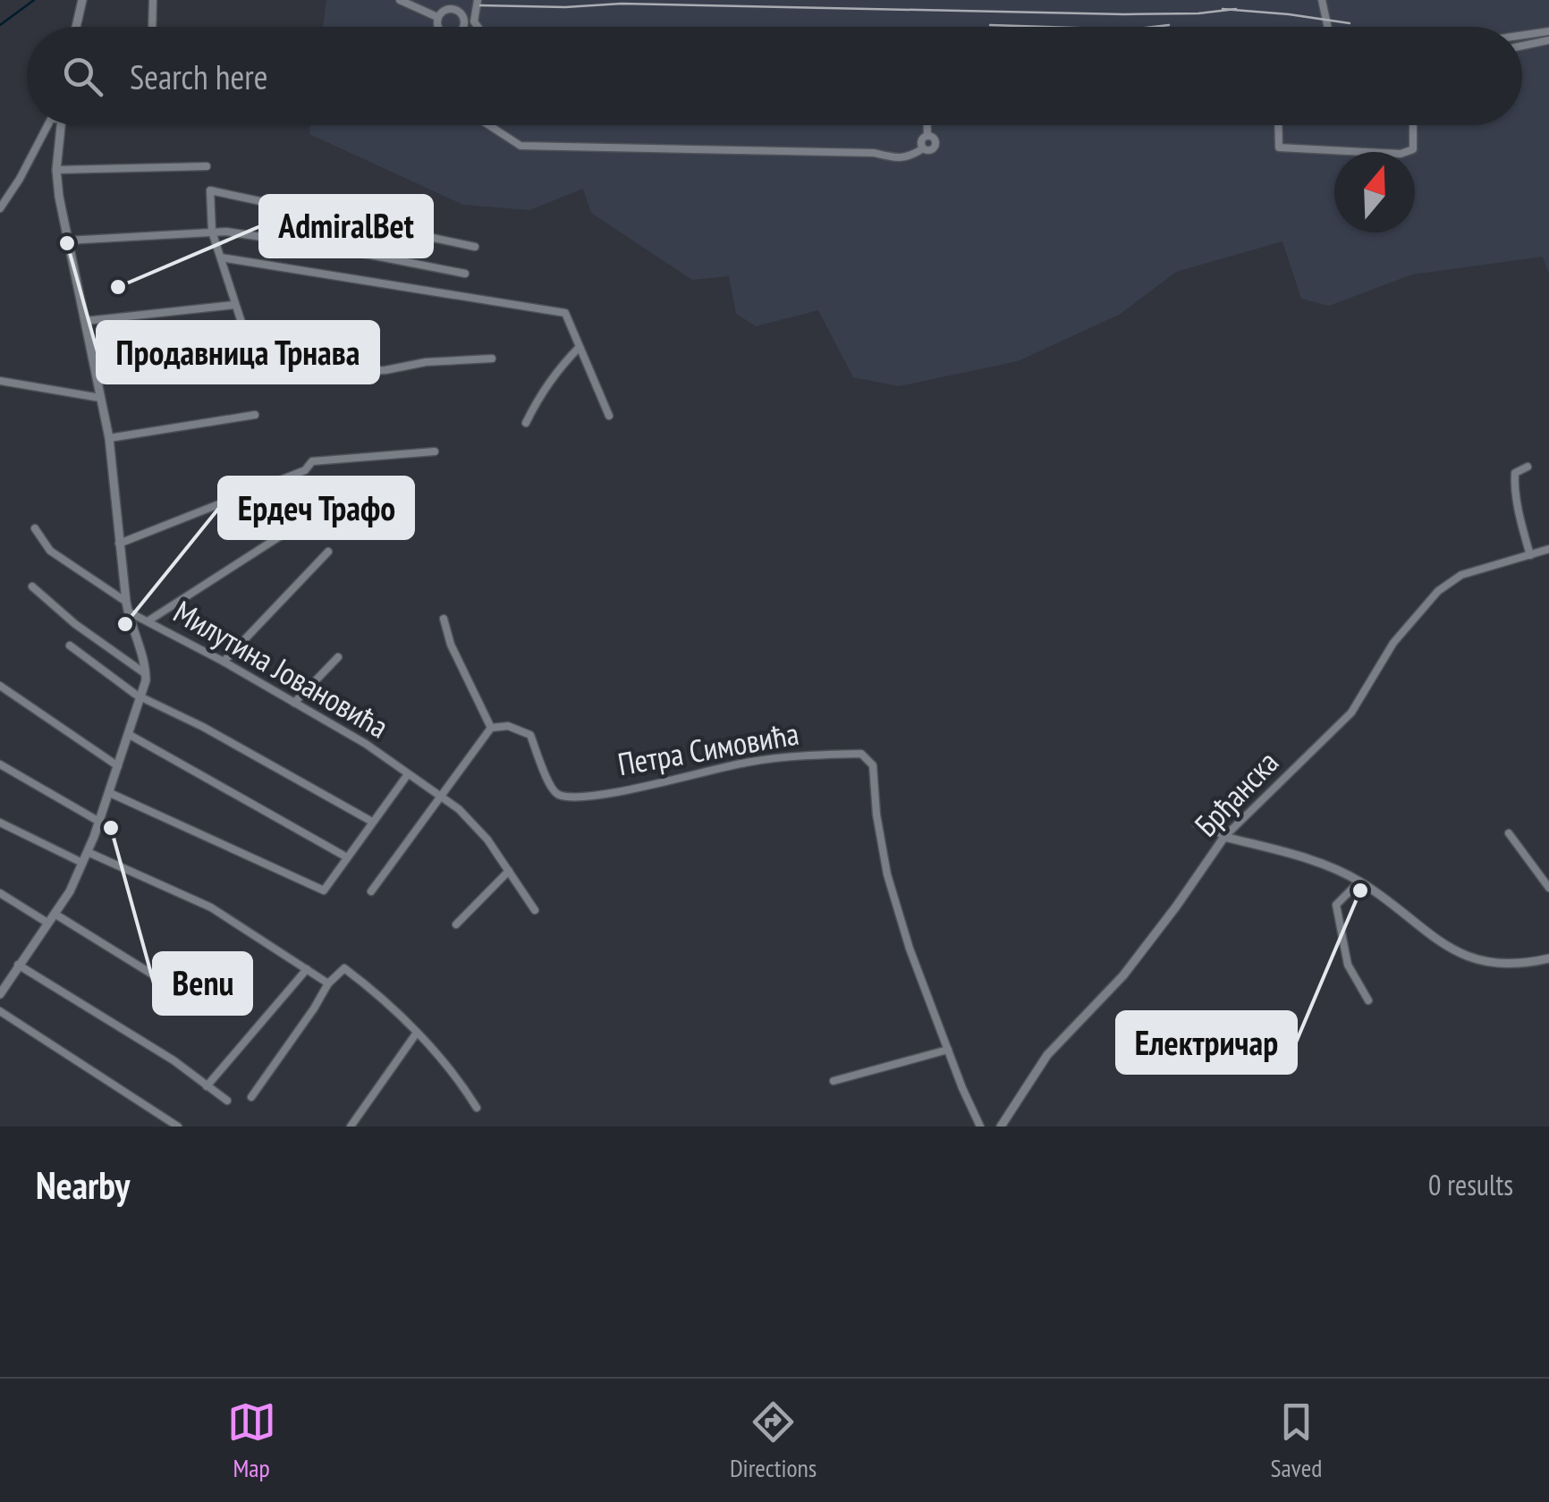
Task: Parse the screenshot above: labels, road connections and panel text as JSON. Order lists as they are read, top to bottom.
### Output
{
  "streets": {
    "street": ["Милутина Јовановића", "Петра Симовића", "Брђанска"]
  },
  "places": [
    "Продавница Трнава",
    "AdmiralBet",
    "Ердеч Трафо",
    "Benu",
    "Електричар"
  ],
  "north": "top",
  "page": {
    "search": "Search here",
    "heading": ["Nearby", "0 results"],
    "nav": ["Map", "Directions", "Saved"]
  }
}
